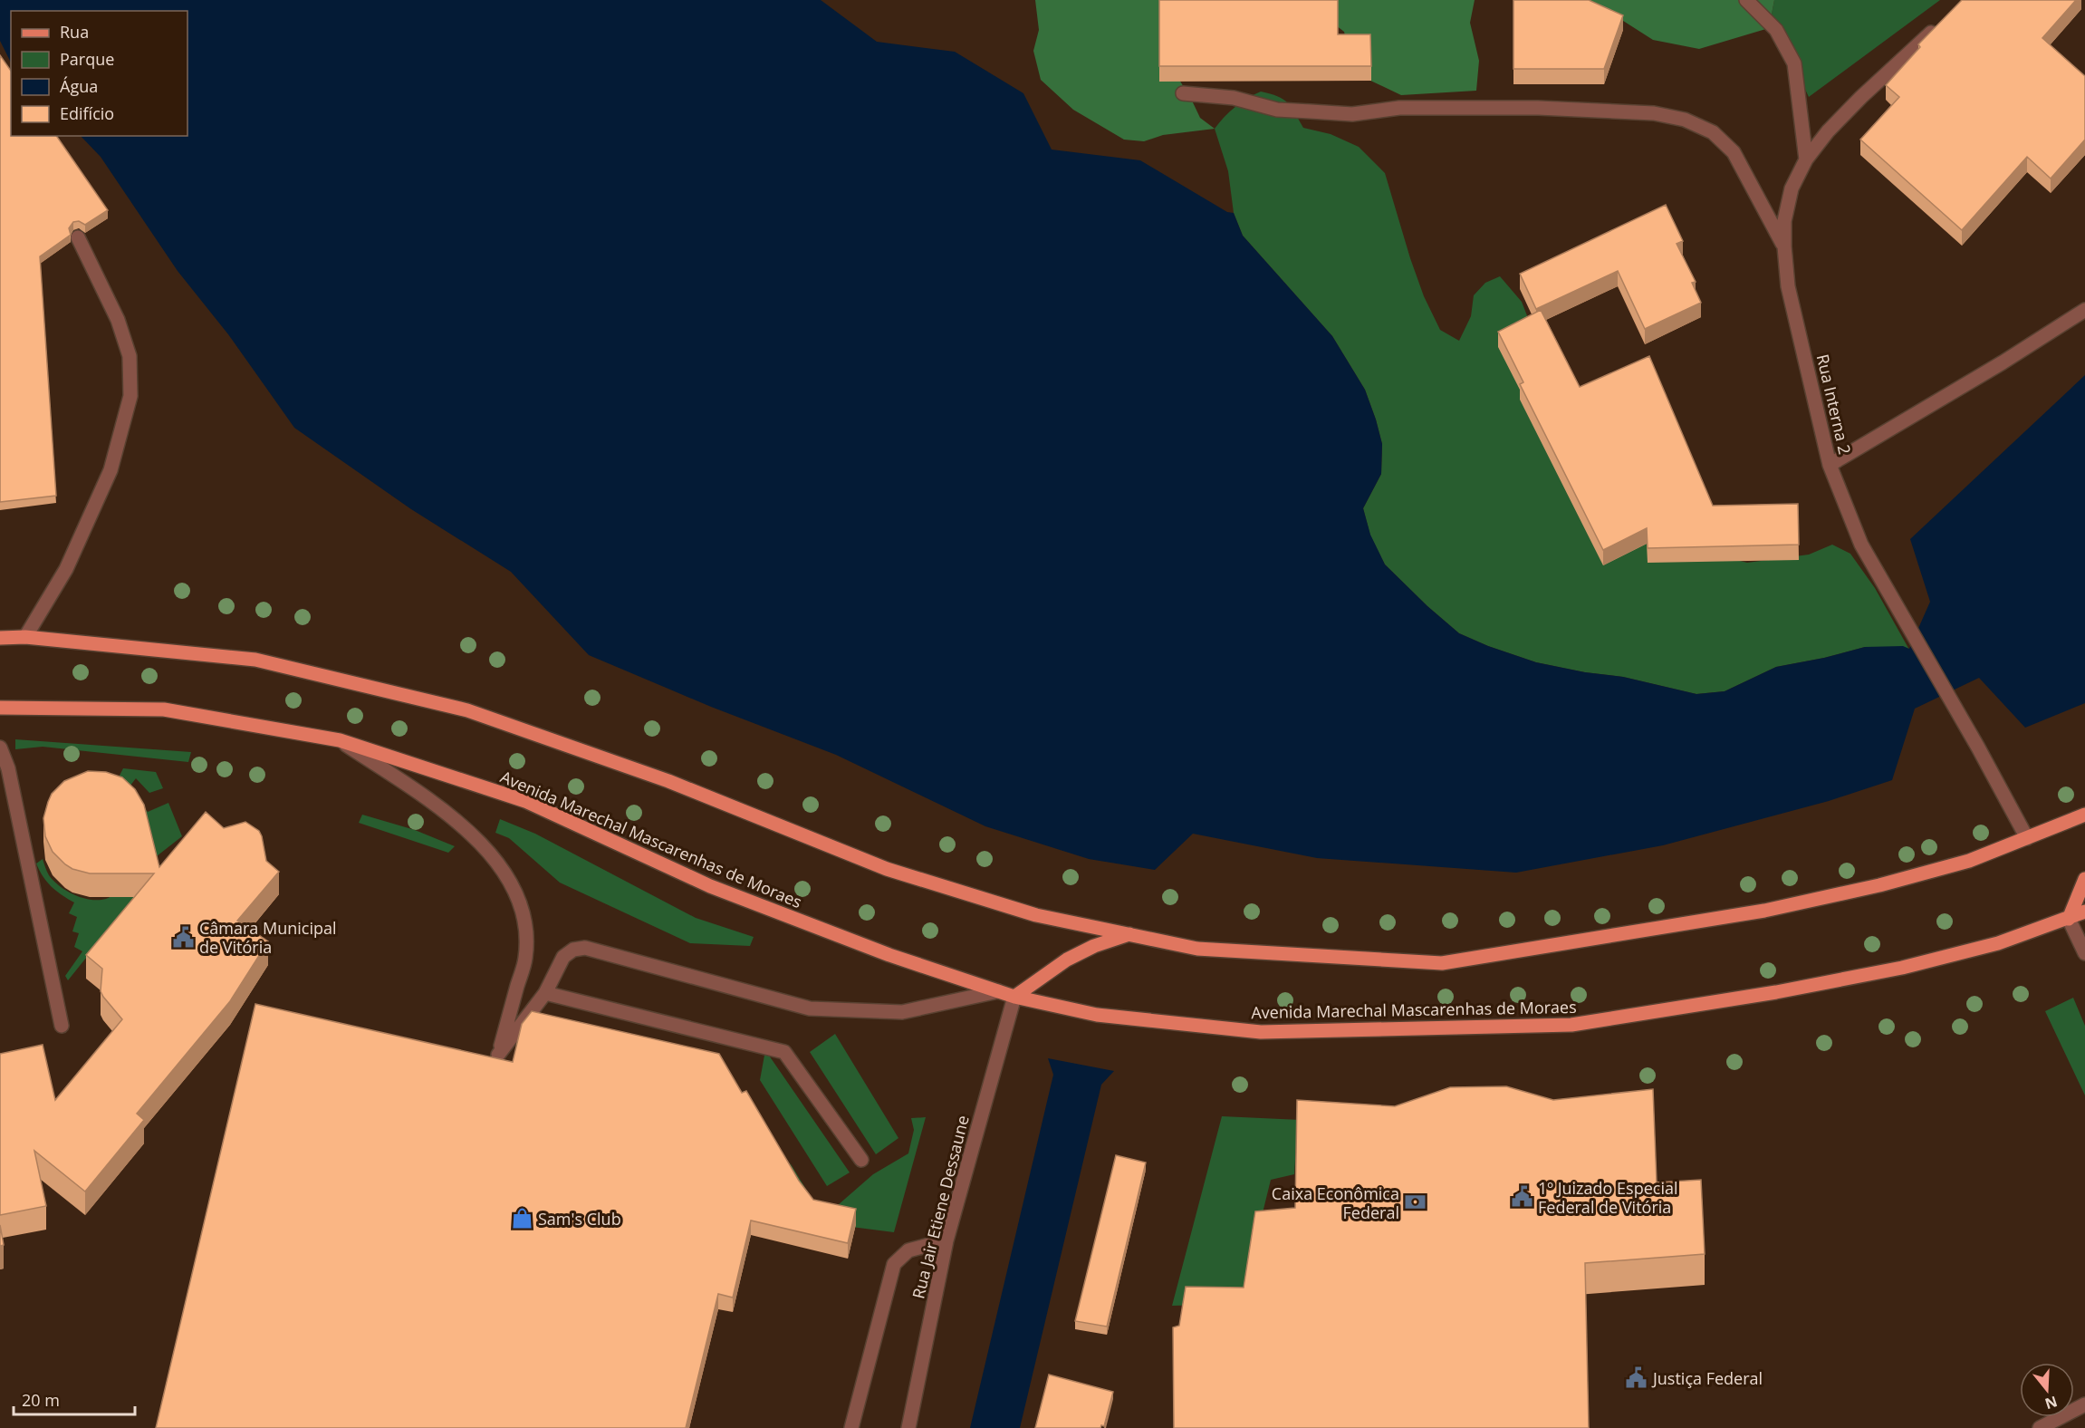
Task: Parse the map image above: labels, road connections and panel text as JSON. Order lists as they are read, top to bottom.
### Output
{
  "streets": {
    "main road": ["Avenida Marechal Mascarenhas de Moraes"],
    "street": ["Rua Interna 2", "Rua Jair Etiene Dessaune"]
  },
  "crossings": [
    ["Avenida Marechal Mascarenhas de Moraes", "Rua Jair Etiene Dessaune"]
  ],
  "places": {
    "public building": ["Câmara Municipal de Vitória", "1º Juizado Especial Federal de Vitória", "Justiça Federal"],
    "bank": ["Caixa Econômica Federal"],
    "shop": ["Sam's Club"]
  },
  "legend": [
    "Rua",
    "Parque",
    "Água",
    "Edifício"
  ],
  "scale_bar": "20 m",
  "north": "bottom"
}
